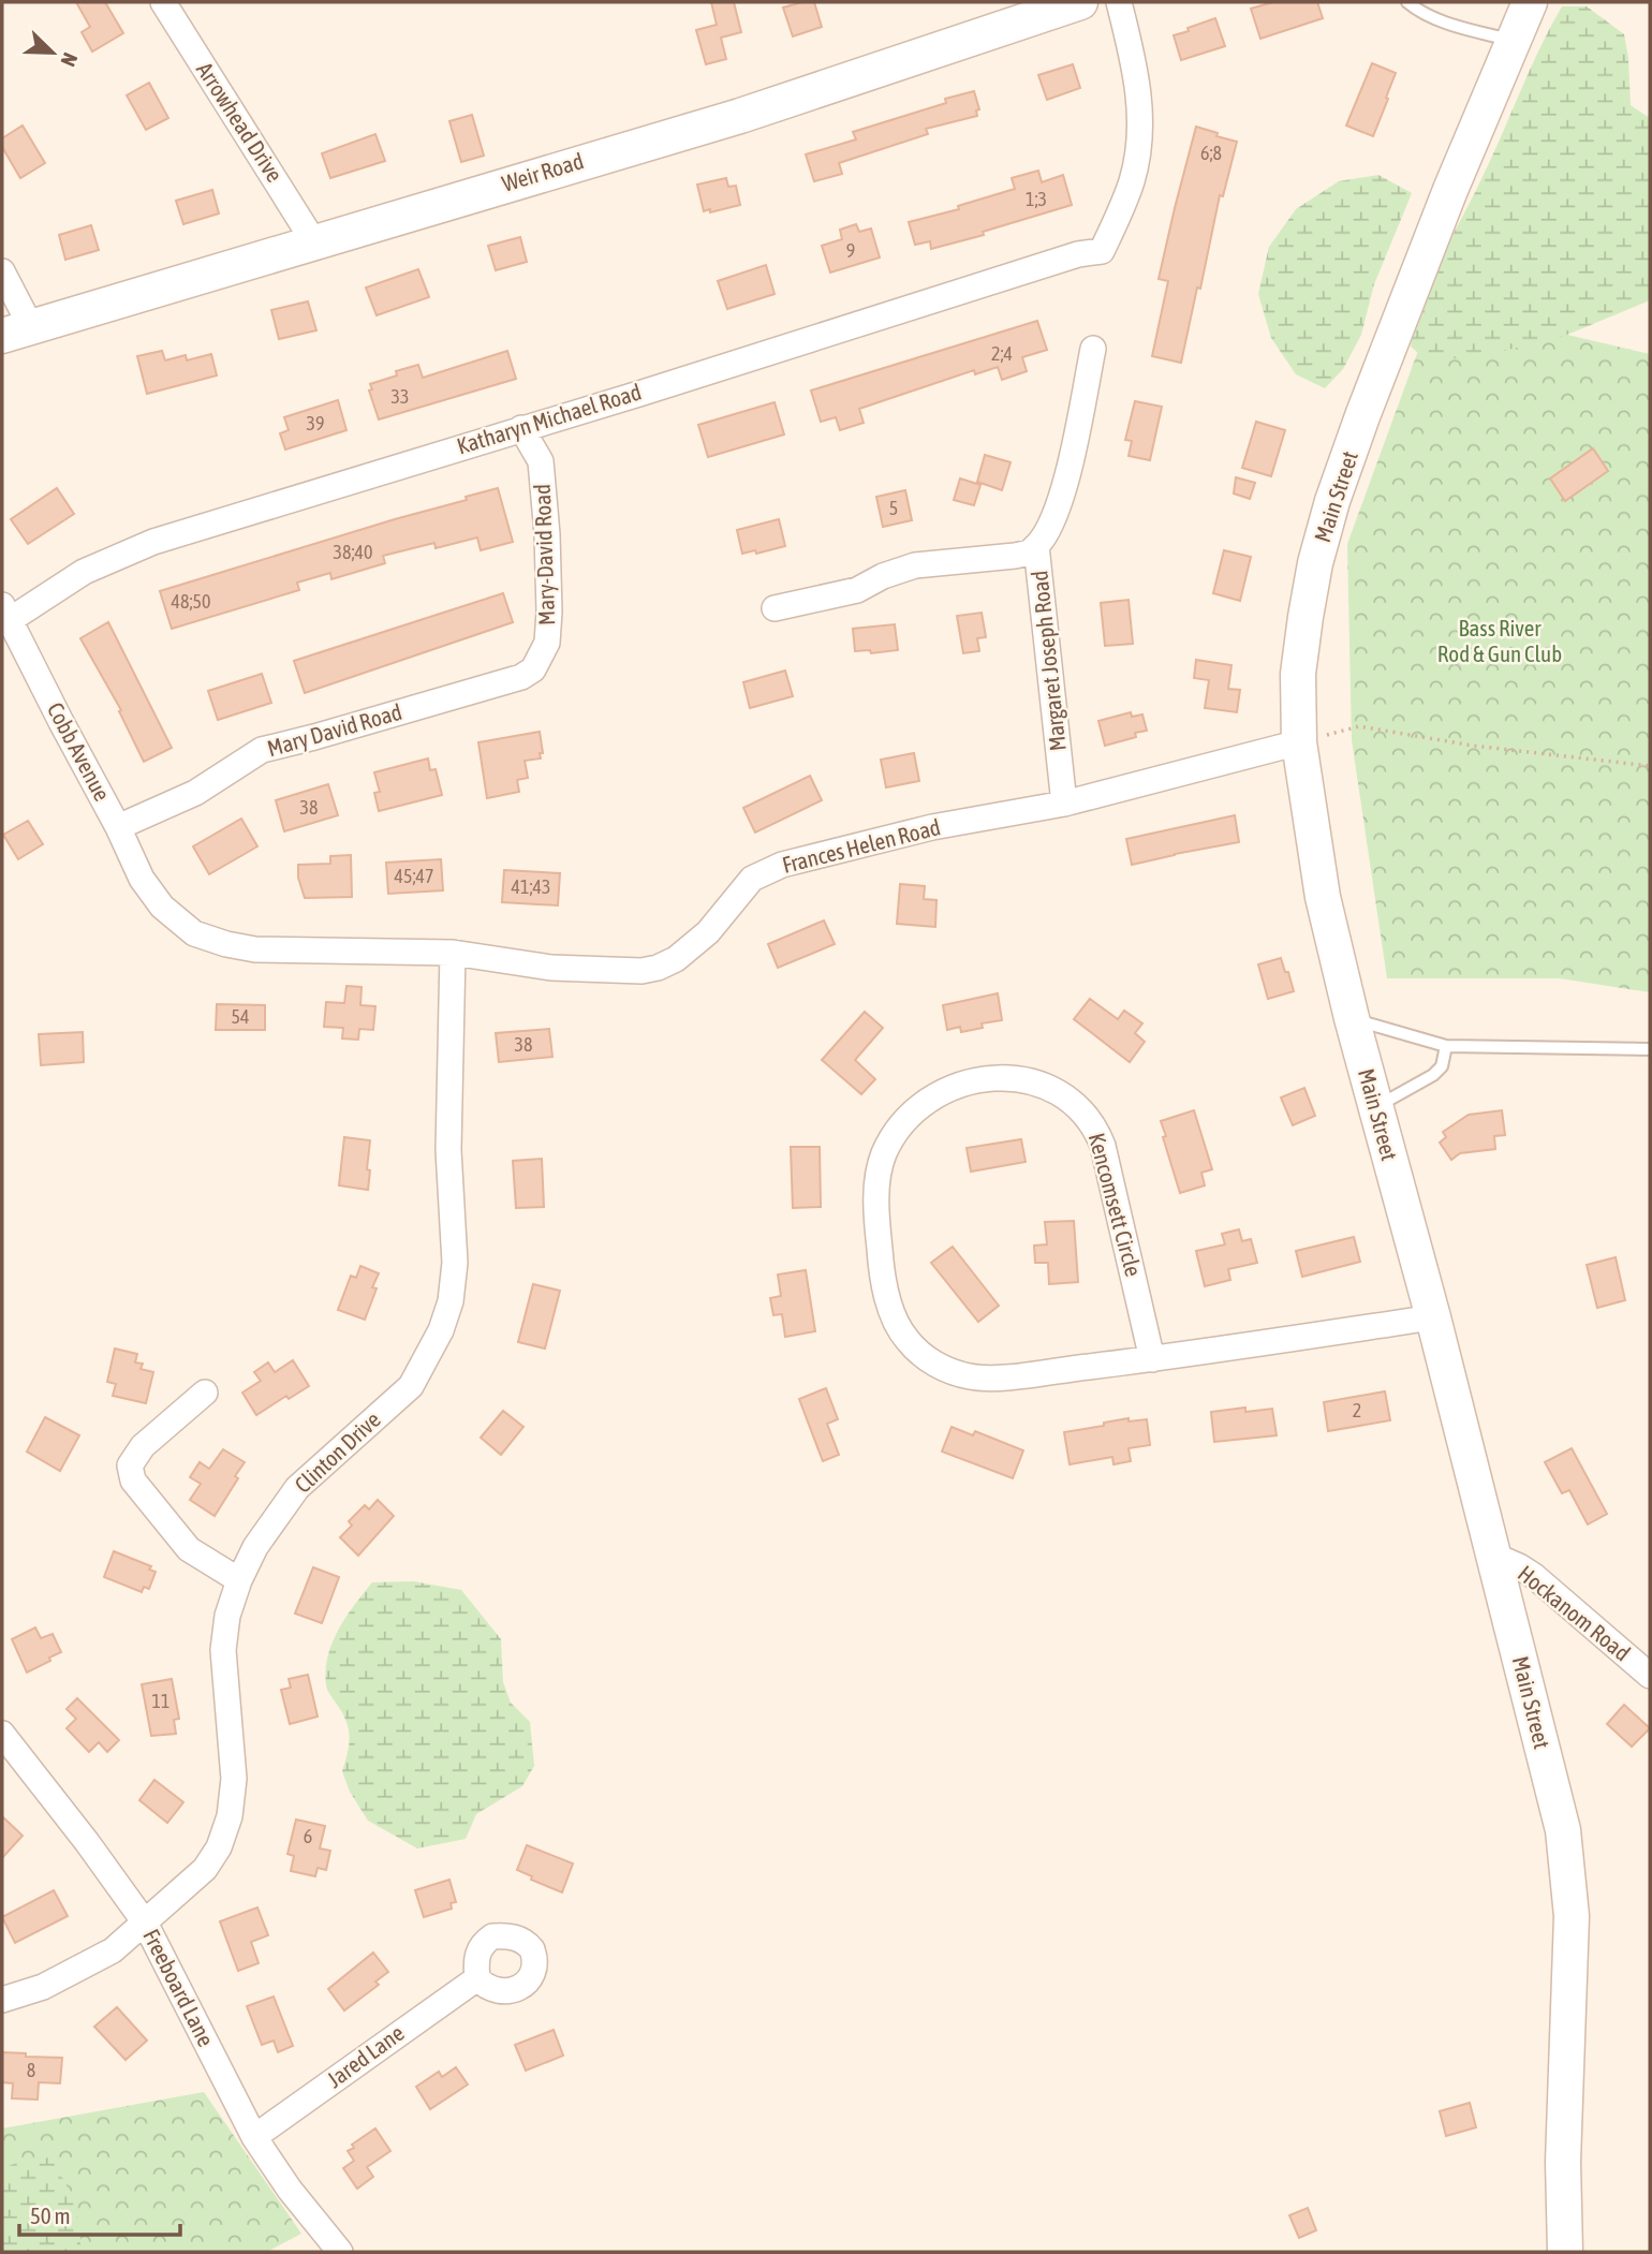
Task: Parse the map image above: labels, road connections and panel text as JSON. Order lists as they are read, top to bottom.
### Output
{
  "streets": {
    "main road": ["Weir Road", "Main Street"],
    "street": [
      "Arrowhead Drive",
      "Katharyn Michael Road",
      "Mary-David Road",
      "Margaret Joseph Road",
      "Mary David Road",
      "Cobb Avenue",
      "Frances Helen Road",
      "Kencomsett Circle",
      "Clinton Drive",
      "Hockanom Road",
      "Freeboard Lane",
      "Jared Lane"
    ]
  },
  "crossings": [
    ["Arrowhead Drive", "Weir Road"],
    ["Katharyn Michael Road", "Mary-David Road"],
    ["Katharyn Michael Road", "Cobb Avenue"],
    ["Main Street", "Frances Helen Road"],
    ["Main Street", "Kencomsett Circle"],
    ["Main Street", "Hockanom Road"],
    ["Mary-David Road", "Mary David Road"],
    ["Margaret Joseph Road", "Frances Helen Road"],
    ["Mary David Road", "Cobb Avenue"],
    ["Cobb Avenue", "Frances Helen Road"],
    ["Frances Helen Road", "Clinton Drive"],
    ["Clinton Drive", "Freeboard Lane"],
    ["Freeboard Lane", "Jared Lane"]
  ],
  "parks": ["Bass River Rod & Gun Club"],
  "house_numbers": [
    "6;8",
    "1;3",
    "9",
    "2;4",
    "33",
    "39",
    "5",
    "38;40",
    "48;50",
    "38",
    "45;47",
    "41;43",
    "54",
    "38",
    "2",
    "11",
    "6",
    "8"
  ],
  "scale_bar": "50 m",
  "north": "bottom right"
}
